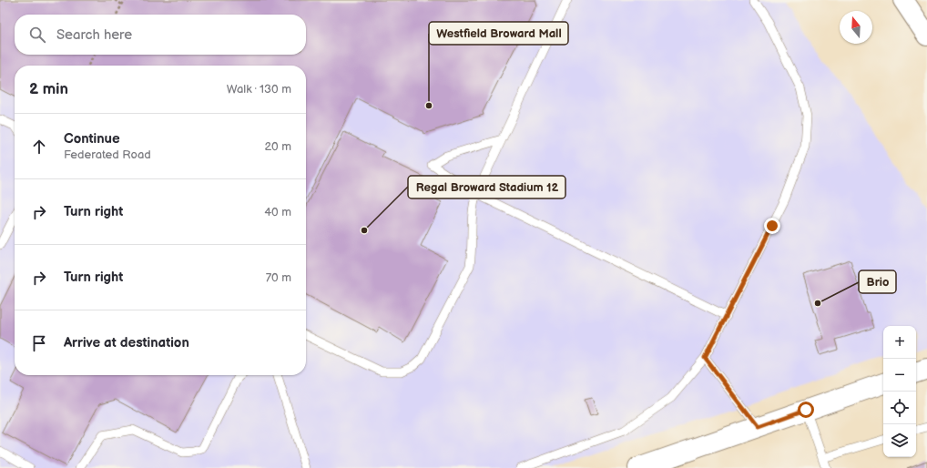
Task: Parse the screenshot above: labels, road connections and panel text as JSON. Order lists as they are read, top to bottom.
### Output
{
  "places": ["Westfield Broward Mall", "Regal Broward Stadium 12", "Brio"],
  "north": "top",
  "page": {
    "search": "Search here",
    "heading": ["2 min", "Walk · 130 m"],
    "list": [
      ["Continue", "Federated Road", "20 m"],
      ["Turn right", "40 m"],
      ["Turn right", "70 m"],
      "Arrive at destination"
    ],
    "map_buttons": ["+", "−"]
  }
}
